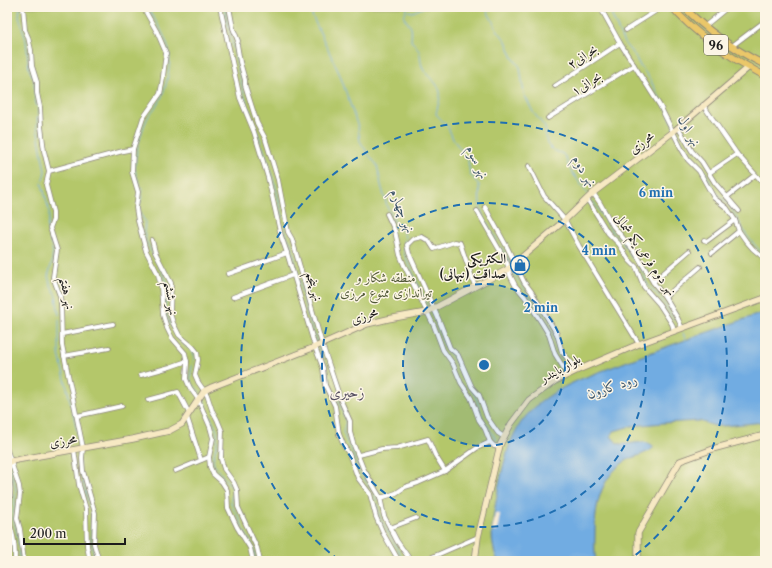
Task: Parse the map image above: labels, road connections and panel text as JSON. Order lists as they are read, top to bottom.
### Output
{
  "streets": {
    "main road": ["96"],
    "street": [
      "بحرانی۲",
      "بحرانی۱",
      "محرزی",
      "نهر دوم فرعی یکم شمالی",
      "نهر پنجم",
      "نهر هفتم",
      "نهر ششم",
      "بلوار بایندر"
    ]
  },
  "crossings": [
    ["96", "محرزی"],
    ["محرزی", "نهر دوم فرعی یکم شمالی"],
    ["محرزی", "نهر پنجم"],
    ["محرزی", "نهر هفتم"],
    ["نهر دوم فرعی یکم شمالی", "بلوار بایندر"]
  ],
  "districts": ["زحیری"],
  "water": [
    "نهر اول",
    "نهر سوم",
    "نهر دوم",
    "نهر چهارم",
    "رود کارون"
  ],
  "parks": ["منطقه شکار و تیراندازی ممنوع مرزی"],
  "places": {
    "shop": ["الکتریکی صداقت (نبهانی)"]
  },
  "scale_bar": "200 m",
  "rings": ["6 min", "4 min", "2 min"]
}
